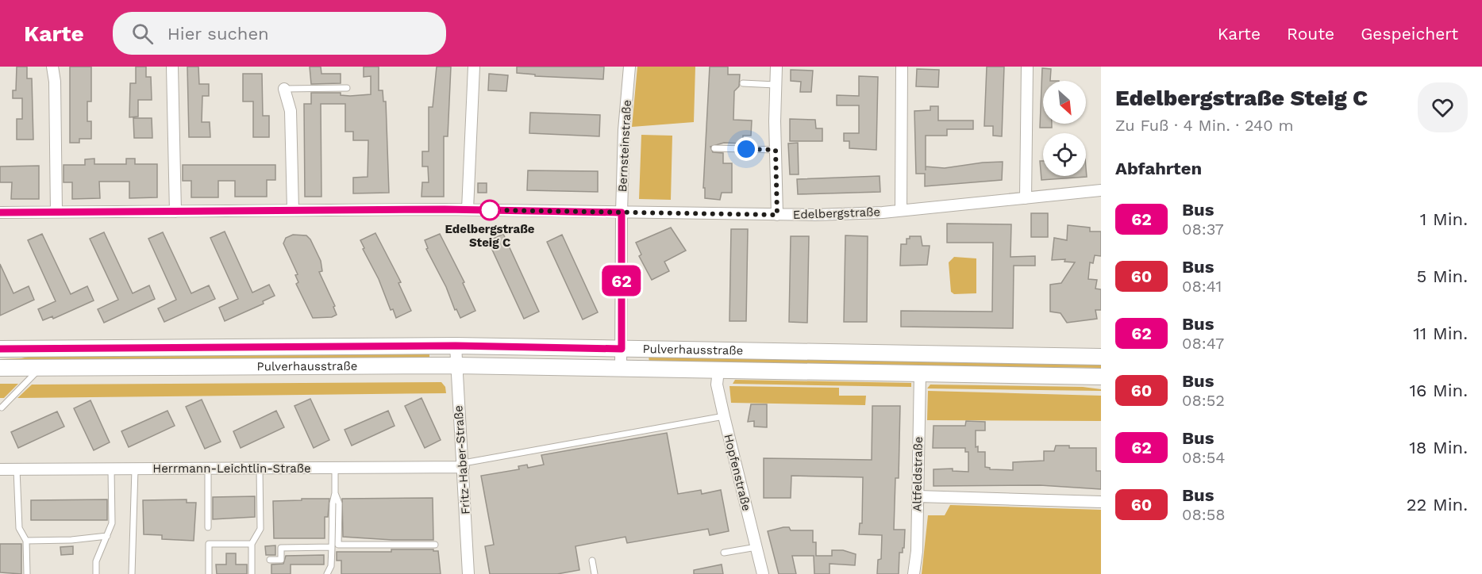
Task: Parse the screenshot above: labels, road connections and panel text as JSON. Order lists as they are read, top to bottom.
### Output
{
  "streets": {
    "main road": ["Pulverhausstraße"],
    "street": [
      "Bernsteinstraße",
      "Edelbergstraße",
      "Fritz-Haber-Straße",
      "Herrmann-Leichtlin-Straße",
      "Hopfenstraße",
      "Altfeldstraße"
    ]
  },
  "crossings": [
    ["Bernsteinstraße", "Edelbergstraße"],
    ["Bernsteinstraße", "Pulverhausstraße"],
    ["Pulverhausstraße", "Fritz-Haber-Straße"],
    ["Pulverhausstraße", "Hopfenstraße"],
    ["Pulverhausstraße", "Altfeldstraße"],
    ["Fritz-Haber-Straße", "Herrmann-Leichtlin-Straße"]
  ],
  "places": ["Edelbergstraße Steig C"],
  "lines": ["bus line 62"],
  "north": "bottom right",
  "page": {
    "header": "Karte",
    "search": "Hier suchen",
    "nav": ["Karte", "Route", "Gespeichert"],
    "on_map": "62",
    "heading": [
      ["Edelbergstraße Steig C", "Zu Fuß · 4 Min. · 240 m"],
      "Abfahrten"
    ],
    "list": [
      {
        "mark": "62",
        "name": "Bus",
        "note": "08:37",
        "value": "1 Min."
      },
      {
        "mark": "60",
        "name": "Bus",
        "note": "08:41",
        "value": "5 Min."
      },
      {
        "mark": "62",
        "name": "Bus",
        "note": "08:47",
        "value": "11 Min."
      },
      {
        "mark": "60",
        "name": "Bus",
        "note": "08:52",
        "value": "16 Min."
      },
      {
        "mark": "62",
        "name": "Bus",
        "note": "08:54",
        "value": "18 Min."
      },
      {
        "mark": "60",
        "name": "Bus",
        "note": "08:58",
        "value": "22 Min."
      }
    ]
  }
}
